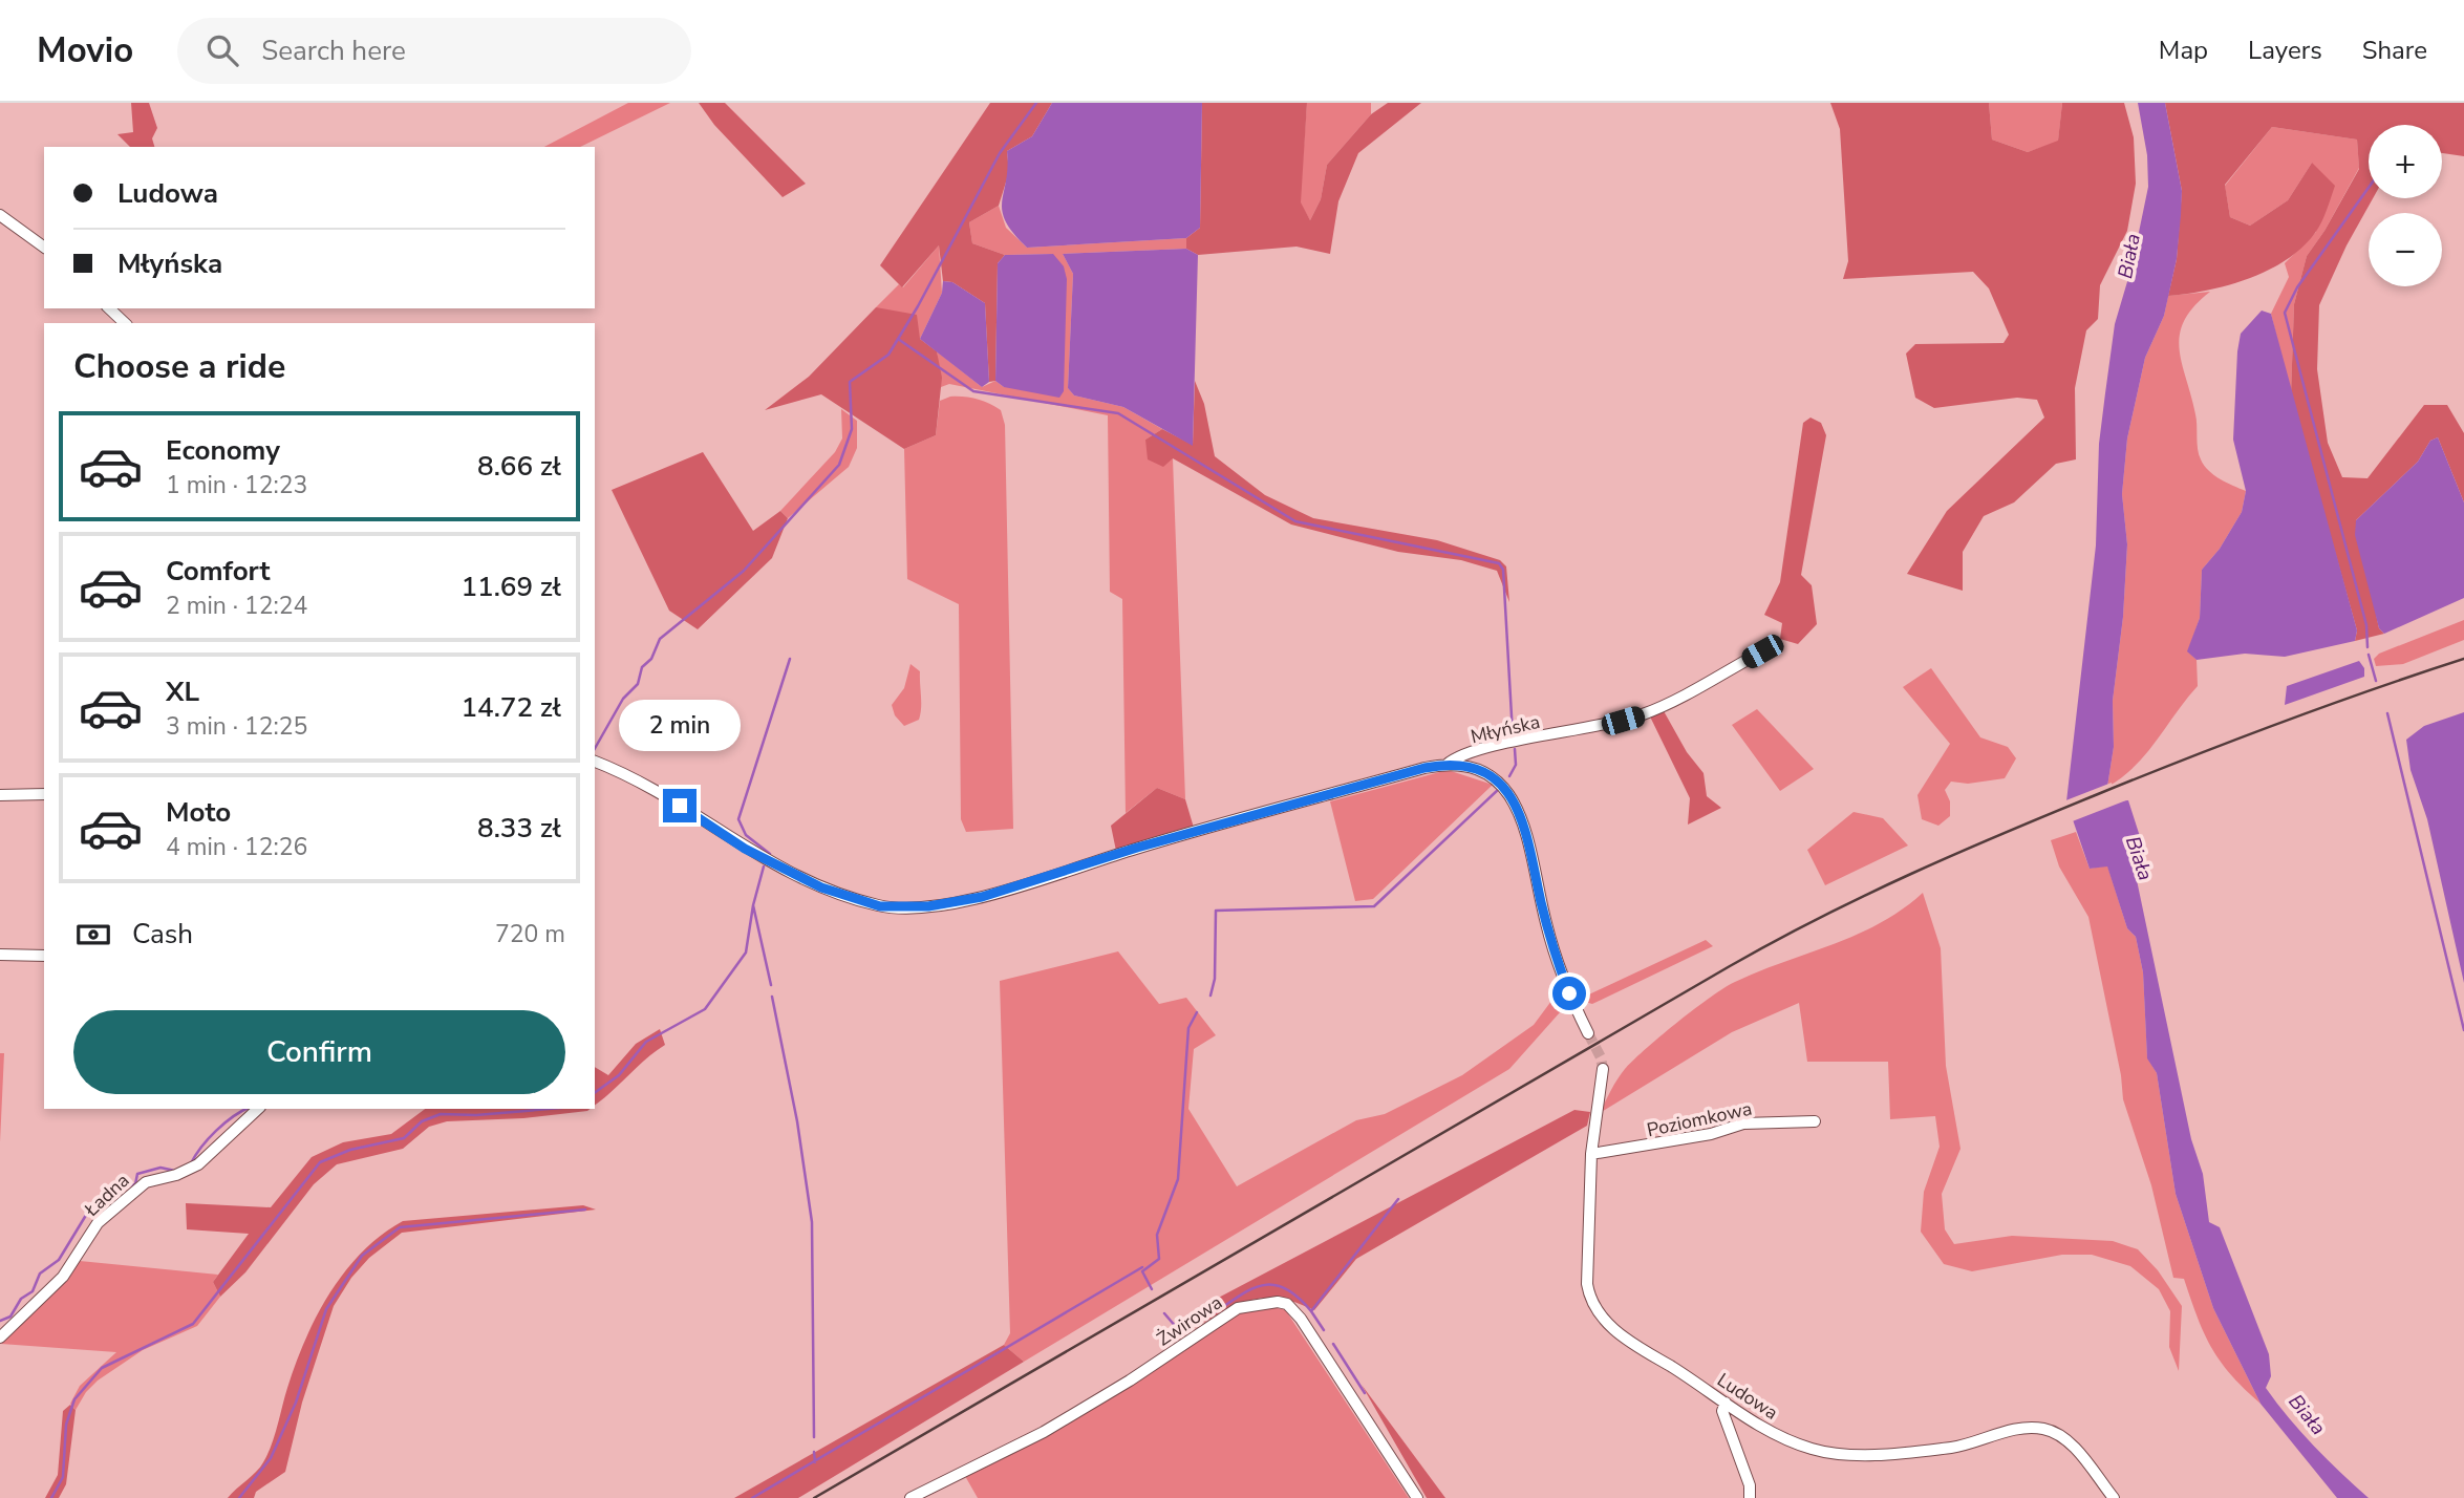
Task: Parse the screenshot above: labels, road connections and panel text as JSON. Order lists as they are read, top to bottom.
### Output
{
  "streets": {
    "street": [
      "Młyńska",
      "Poziomkowa",
      "Ładna",
      "Żwirowa",
      "Ludowa"
    ]
  },
  "crossings": [
    ["Poziomkowa", "Ludowa"]
  ],
  "water": ["Biała"],
  "page": {
    "header": "Movio",
    "search": "Search here",
    "nav": ["Map", "Layers", "Share"],
    "map_buttons": ["+", "−"],
    "banner": ["Ludowa", "Młyńska"],
    "heading": "Choose a ride",
    "list": [
      {
        "name": "Economy",
        "note": "1 min · 12:23",
        "value": "8.66 zł"
      },
      {
        "name": "Comfort",
        "note": "2 min · 12:24",
        "value": "11.69 zł"
      },
      {
        "name": "XL",
        "note": "3 min · 12:25",
        "value": "14.72 zł"
      },
      {
        "name": "Moto",
        "note": "4 min · 12:26",
        "value": "8.33 zł"
      }
    ],
    "bubble": "2 min",
    "pay": ["Cash", "720 m"],
    "buttons": "Confirm"
  }
}
